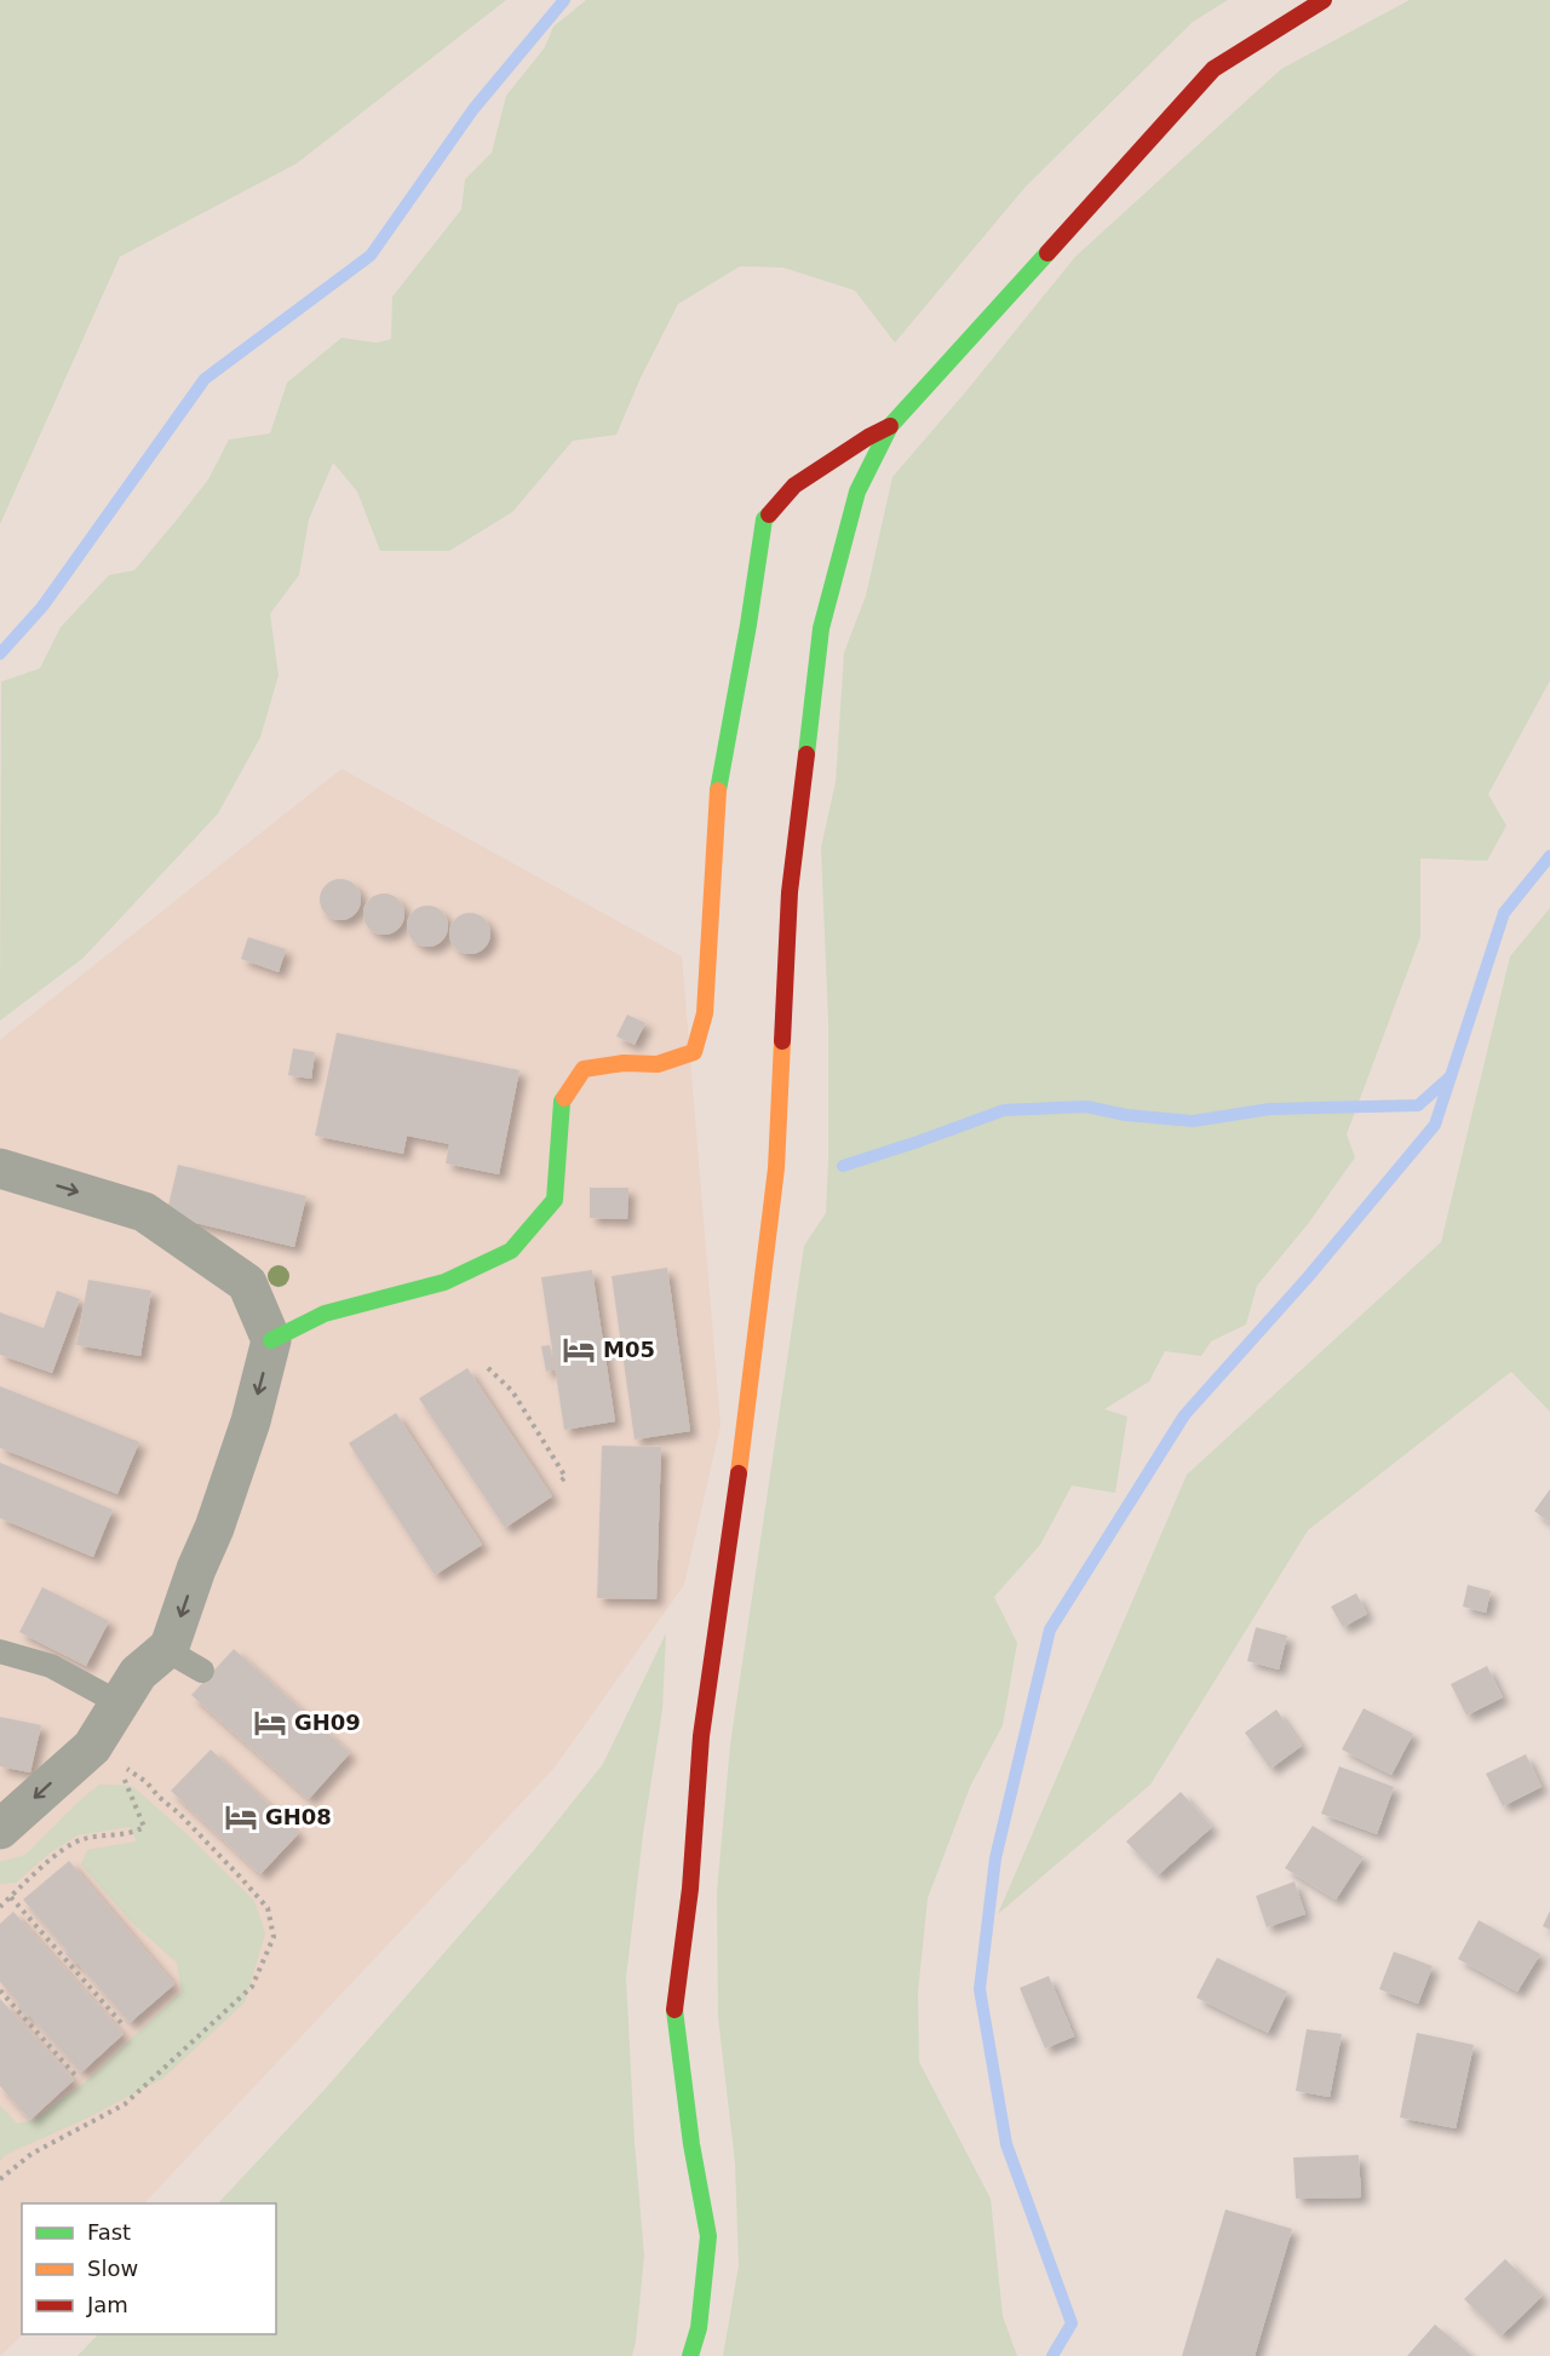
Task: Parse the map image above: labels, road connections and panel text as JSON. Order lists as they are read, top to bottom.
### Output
{
  "places": {
    "hotel": ["M05", "GH09", "GH08"]
  },
  "legend": ["Fast", "Slow", "Jam"]
}
